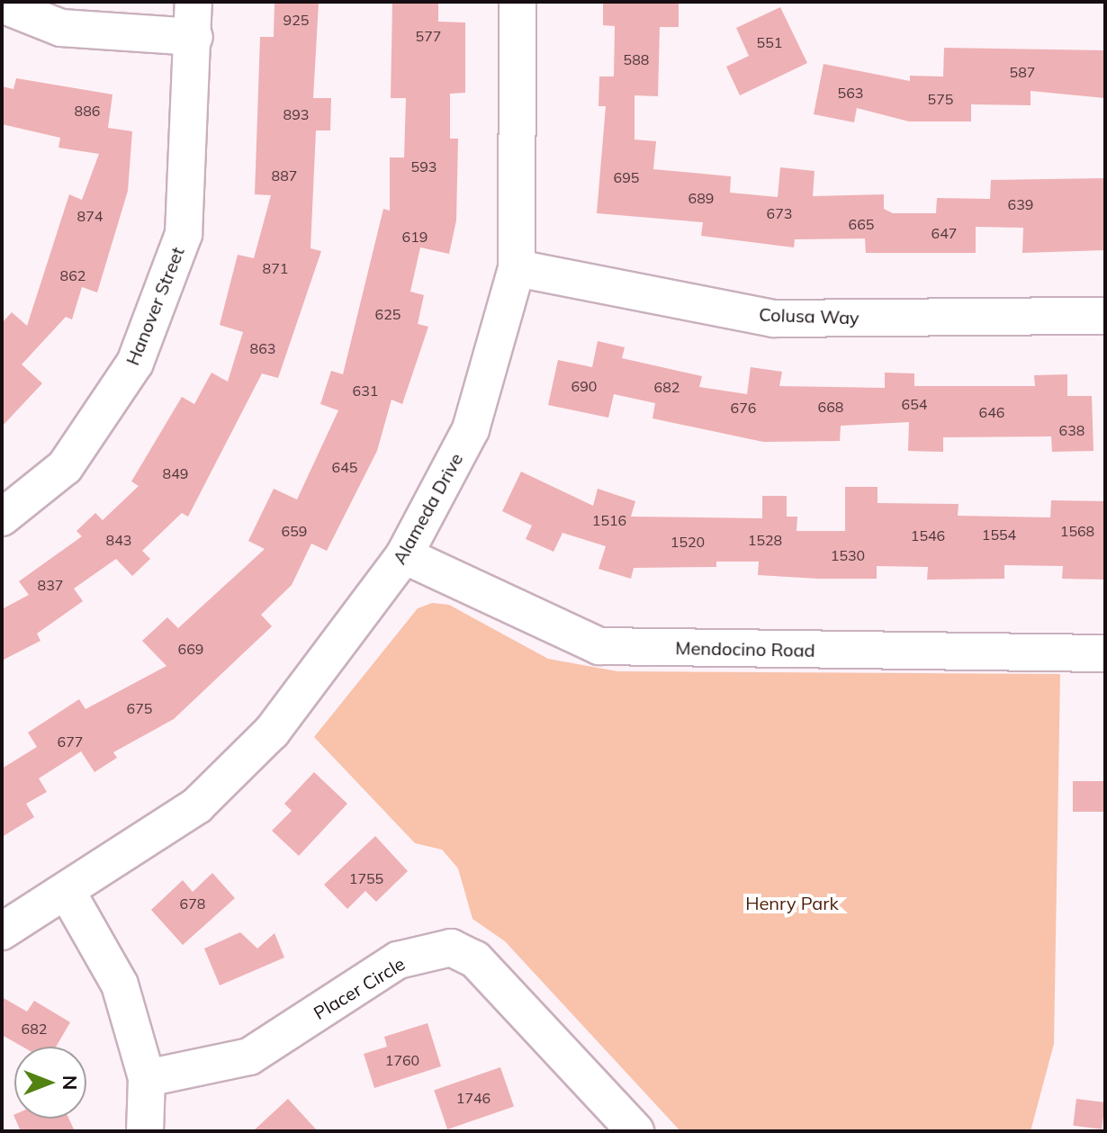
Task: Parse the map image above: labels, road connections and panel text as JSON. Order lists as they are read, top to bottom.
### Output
{
  "streets": {
    "street": [
      "Hanover Street",
      "Colusa Way",
      "Alameda Drive",
      "Mendocino Road",
      "Placer Circle"
    ]
  },
  "crossings": [
    ["Colusa Way", "Alameda Drive"],
    ["Alameda Drive", "Mendocino Road"]
  ],
  "parks": ["Henry Park"],
  "house_numbers": [
    "925",
    "577",
    "551",
    "588",
    "587",
    "563",
    "575",
    "886",
    "893",
    "593",
    "887",
    "695",
    "689",
    "639",
    "673",
    "874",
    "665",
    "647",
    "619",
    "871",
    "862",
    "625",
    "863",
    "690",
    "682",
    "631",
    "654",
    "668",
    "676",
    "646",
    "638",
    "645",
    "849",
    "1516",
    "659",
    "1568",
    "1554",
    "1546",
    "843",
    "1528",
    "1520",
    "1530",
    "837",
    "669",
    "675",
    "677",
    "1755",
    "678",
    "682",
    "1760",
    "1746"
  ],
  "north": "right"
}
